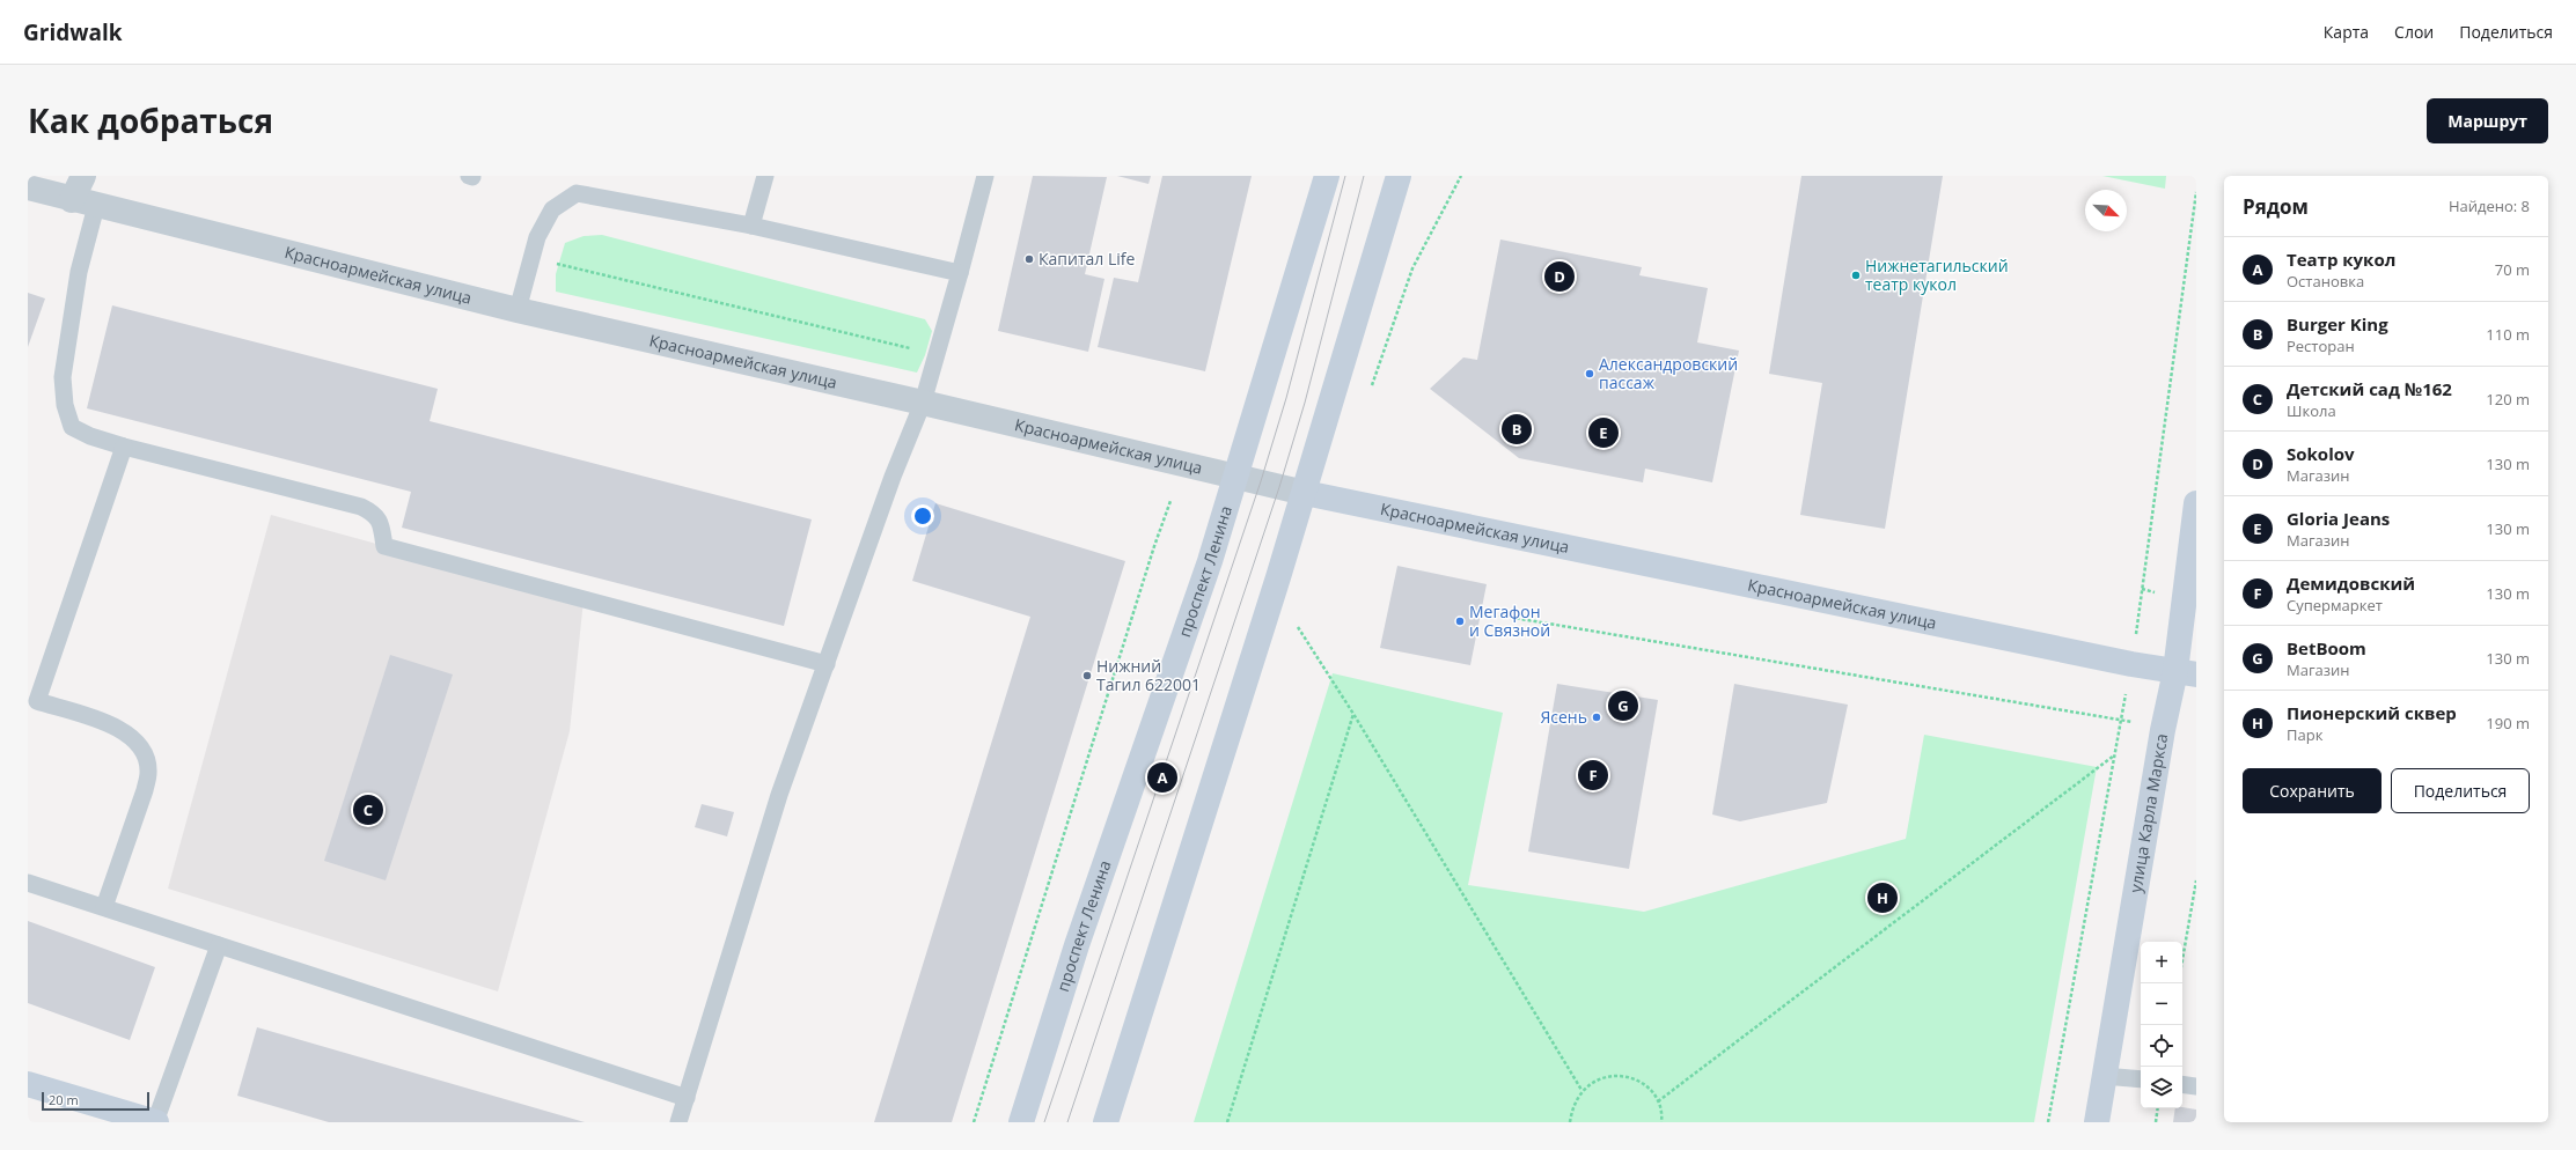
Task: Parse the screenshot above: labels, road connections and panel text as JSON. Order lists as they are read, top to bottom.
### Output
{
  "streets": {
    "main road": ["Красноармейская улица", "проспект Ленина", "улица Карла Маркса"]
  },
  "crossings": [
    ["Красноармейская улица", "проспект Ленина"],
    ["Красноармейская улица", "улица Карла Маркса"]
  ],
  "places": [
    "Капитал Life",
    "Нижнетагильский театр кукол",
    "Александровский пассаж",
    "Мегафон и Связной",
    "Нижний Тагил 622001",
    "Ясень"
  ],
  "scale_bar": "20 m",
  "north": "bottom right",
  "page": {
    "header": "Gridwalk",
    "nav": ["Карта", "Слои", "Поделиться"],
    "title": "Как добраться",
    "buttons": [
      "Маршрут",
      ["Сохранить", "Поделиться"]
    ],
    "heading": ["Рядом", "Найдено: 8"],
    "list": [
      {
        "mark": "A",
        "name": "Театр кукол",
        "note": "Остановка",
        "value": "70 m"
      },
      {
        "mark": "B",
        "name": "Burger King",
        "note": "Ресторан",
        "value": "110 m"
      },
      {
        "mark": "C",
        "name": "Детский сад №162",
        "note": "Школа",
        "value": "120 m"
      },
      {
        "mark": "D",
        "name": "Sokolov",
        "note": "Магазин",
        "value": "130 m"
      },
      {
        "mark": "E",
        "name": "Gloria Jeans",
        "note": "Магазин",
        "value": "130 m"
      },
      {
        "mark": "F",
        "name": "Демидовский",
        "note": "Супермаркет",
        "value": "130 m"
      },
      {
        "mark": "G",
        "name": "BetBoom",
        "note": "Магазин",
        "value": "130 m"
      },
      {
        "mark": "H",
        "name": "Пионерский сквер",
        "note": "Парк",
        "value": "190 m"
      }
    ],
    "pins": [
      "D",
      "B",
      "E",
      "G",
      "F",
      "A",
      "C",
      "H"
    ],
    "map_buttons": ["+", "−"],
    "scale": "20 m"
  }
}
